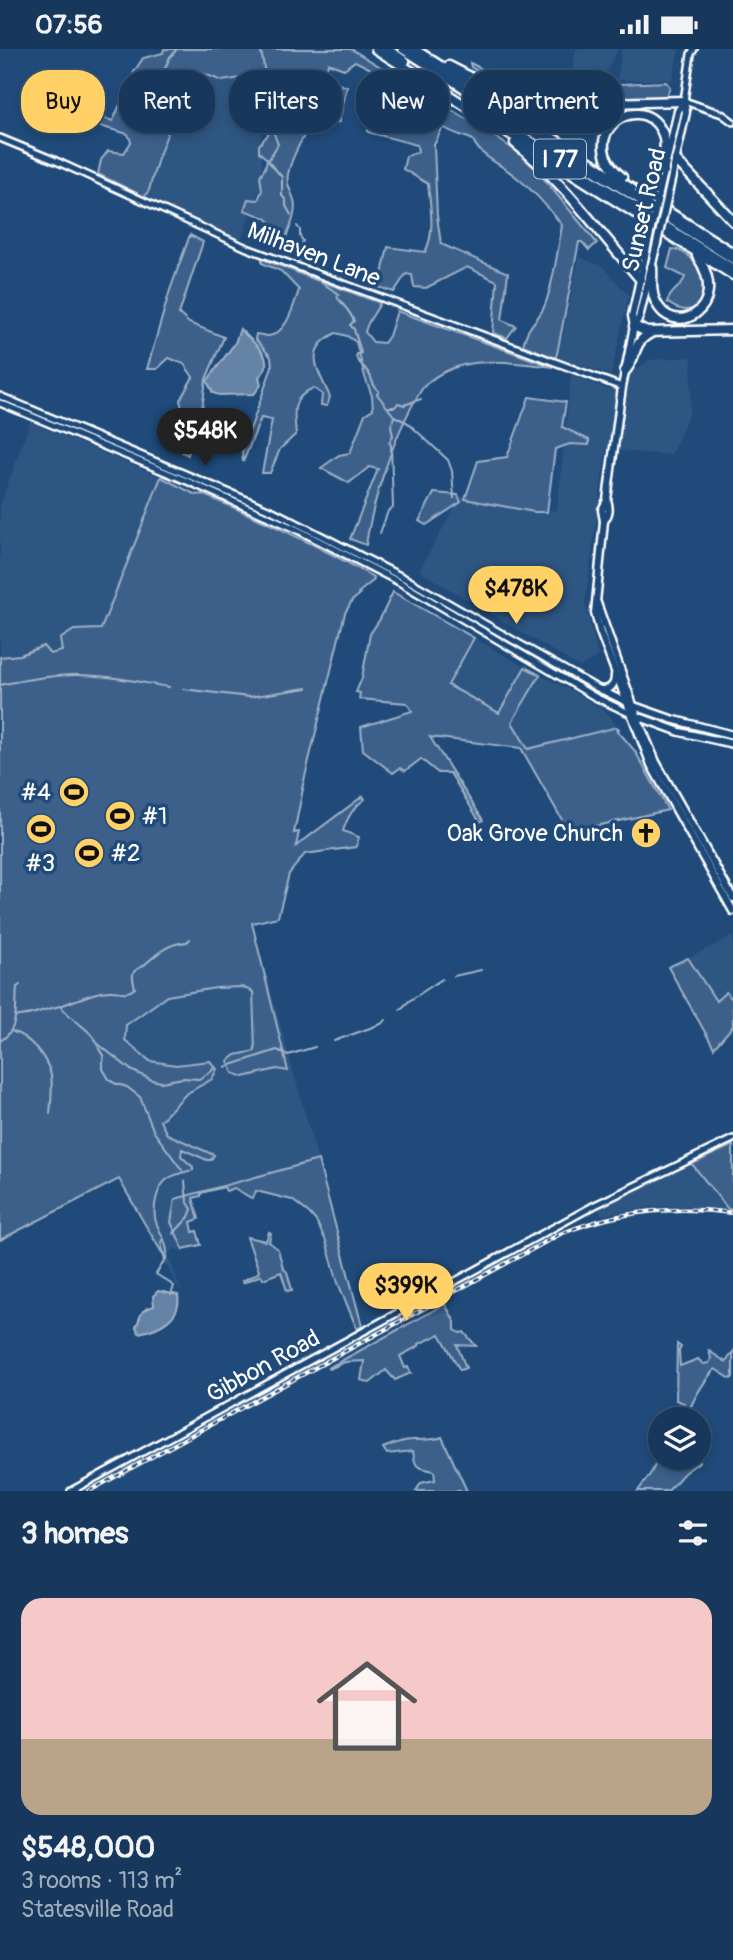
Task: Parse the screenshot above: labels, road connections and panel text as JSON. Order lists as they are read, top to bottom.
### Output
{
  "streets": {
    "highway": ["I 77"],
    "main road": ["Sunset Road", "Milhaven Lane", "Gibbon Road"]
  },
  "crossings": [
    ["Sunset Road", "Milhaven Lane"]
  ],
  "places": {
    "sports": [
      "#4",
      "#1",
      "#3",
      "#2"
    ],
    "church": ["Oak Grove Church"]
  },
  "page": {
    "status": "07:56",
    "chip": [
      "Buy",
      "Rent",
      "Filters",
      "New",
      "Apartment"
    ],
    "price": ["$548K", "$478K", "$399K"],
    "heading": "3 homes",
    "list": [
      {
        "name": "$548,000",
        "note": "3 rooms · 113 m² · Statesville Road"
      }
    ]
  }
}
